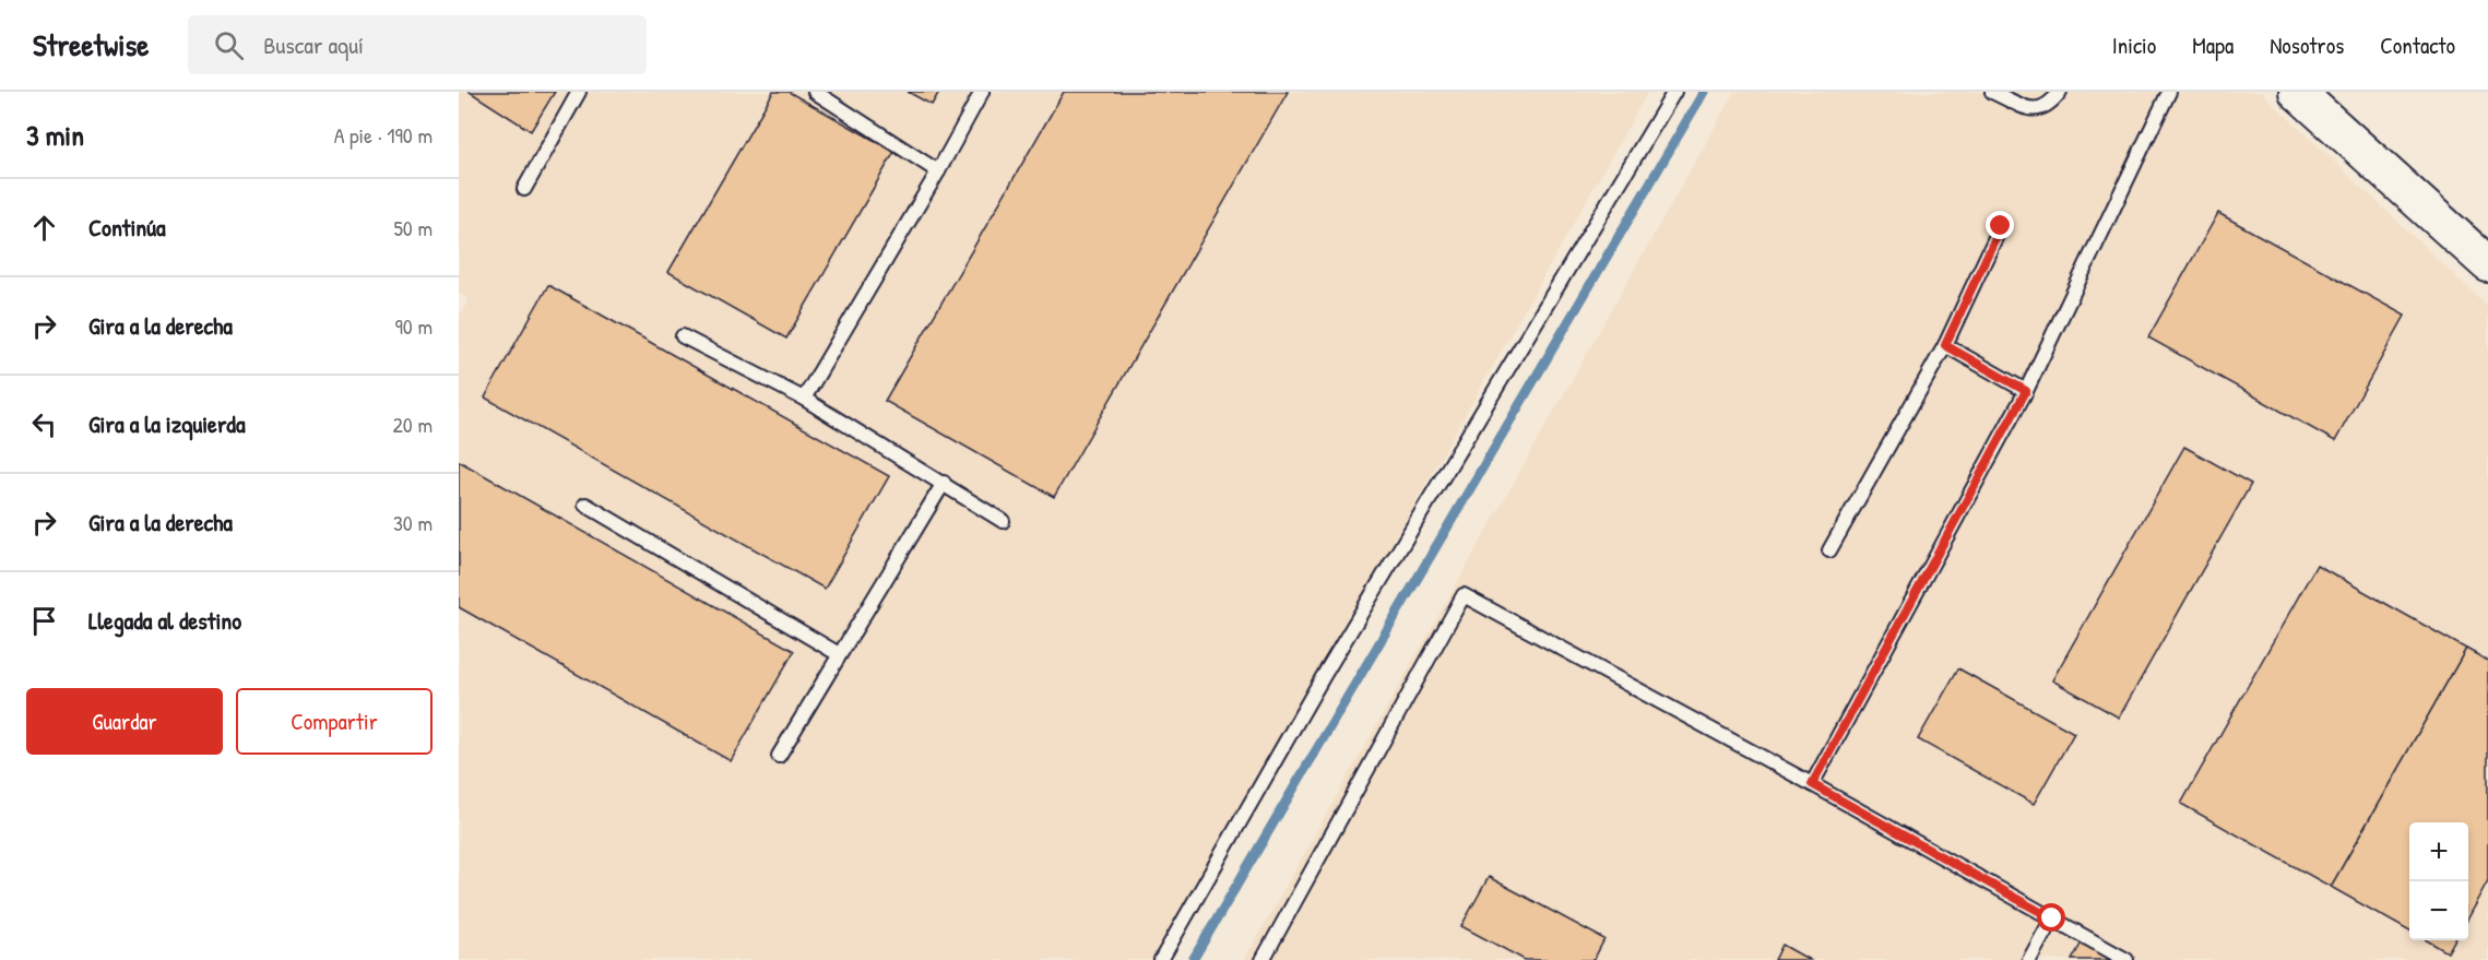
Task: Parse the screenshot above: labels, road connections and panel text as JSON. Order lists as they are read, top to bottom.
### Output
{
  "page": {
    "header": "Streetwise",
    "search": "Buscar aquí",
    "nav": [
      "Inicio",
      "Mapa",
      "Nosotros",
      "Contacto"
    ],
    "heading": ["3 min", "A pie · 190 m"],
    "list": [
      ["Continúa", "50 m"],
      ["Gira a la derecha", "90 m"],
      ["Gira a la izquierda", "20 m"],
      ["Gira a la derecha", "30 m"],
      "Llegada al destino"
    ],
    "buttons": ["Guardar", "Compartir"],
    "map_buttons": ["+", "−"]
  }
}
